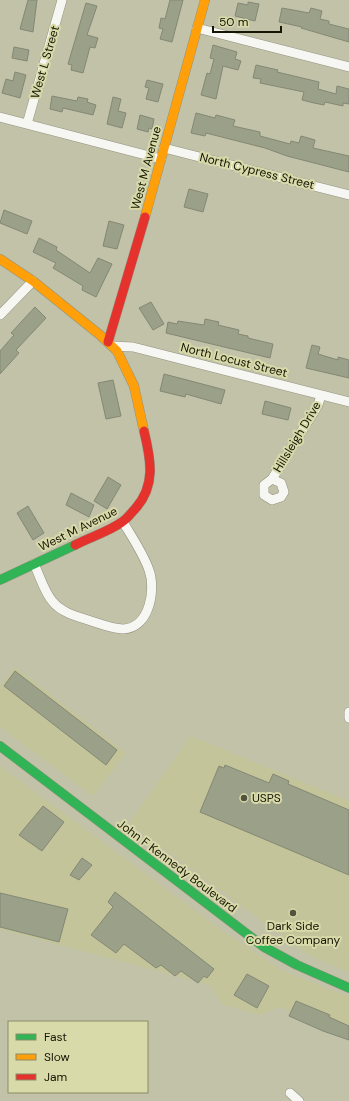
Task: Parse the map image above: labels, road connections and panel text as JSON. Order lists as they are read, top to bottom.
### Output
{
  "streets": {
    "street": [
      "West L Street",
      "West M Avenue",
      "North Cypress Street",
      "North Locust Street",
      "Hillsleigh Drive",
      "John F Kennedy Boulevard"
    ]
  },
  "crossings": [
    ["West M Avenue", "North Cypress Street"],
    ["West M Avenue", "North Locust Street"],
    ["North Locust Street", "Hillsleigh Drive"]
  ],
  "places": ["USPS", "Dark Side Coffee Company"],
  "legend": ["Fast", "Slow", "Jam"],
  "scale_bar": "50 m"
}
